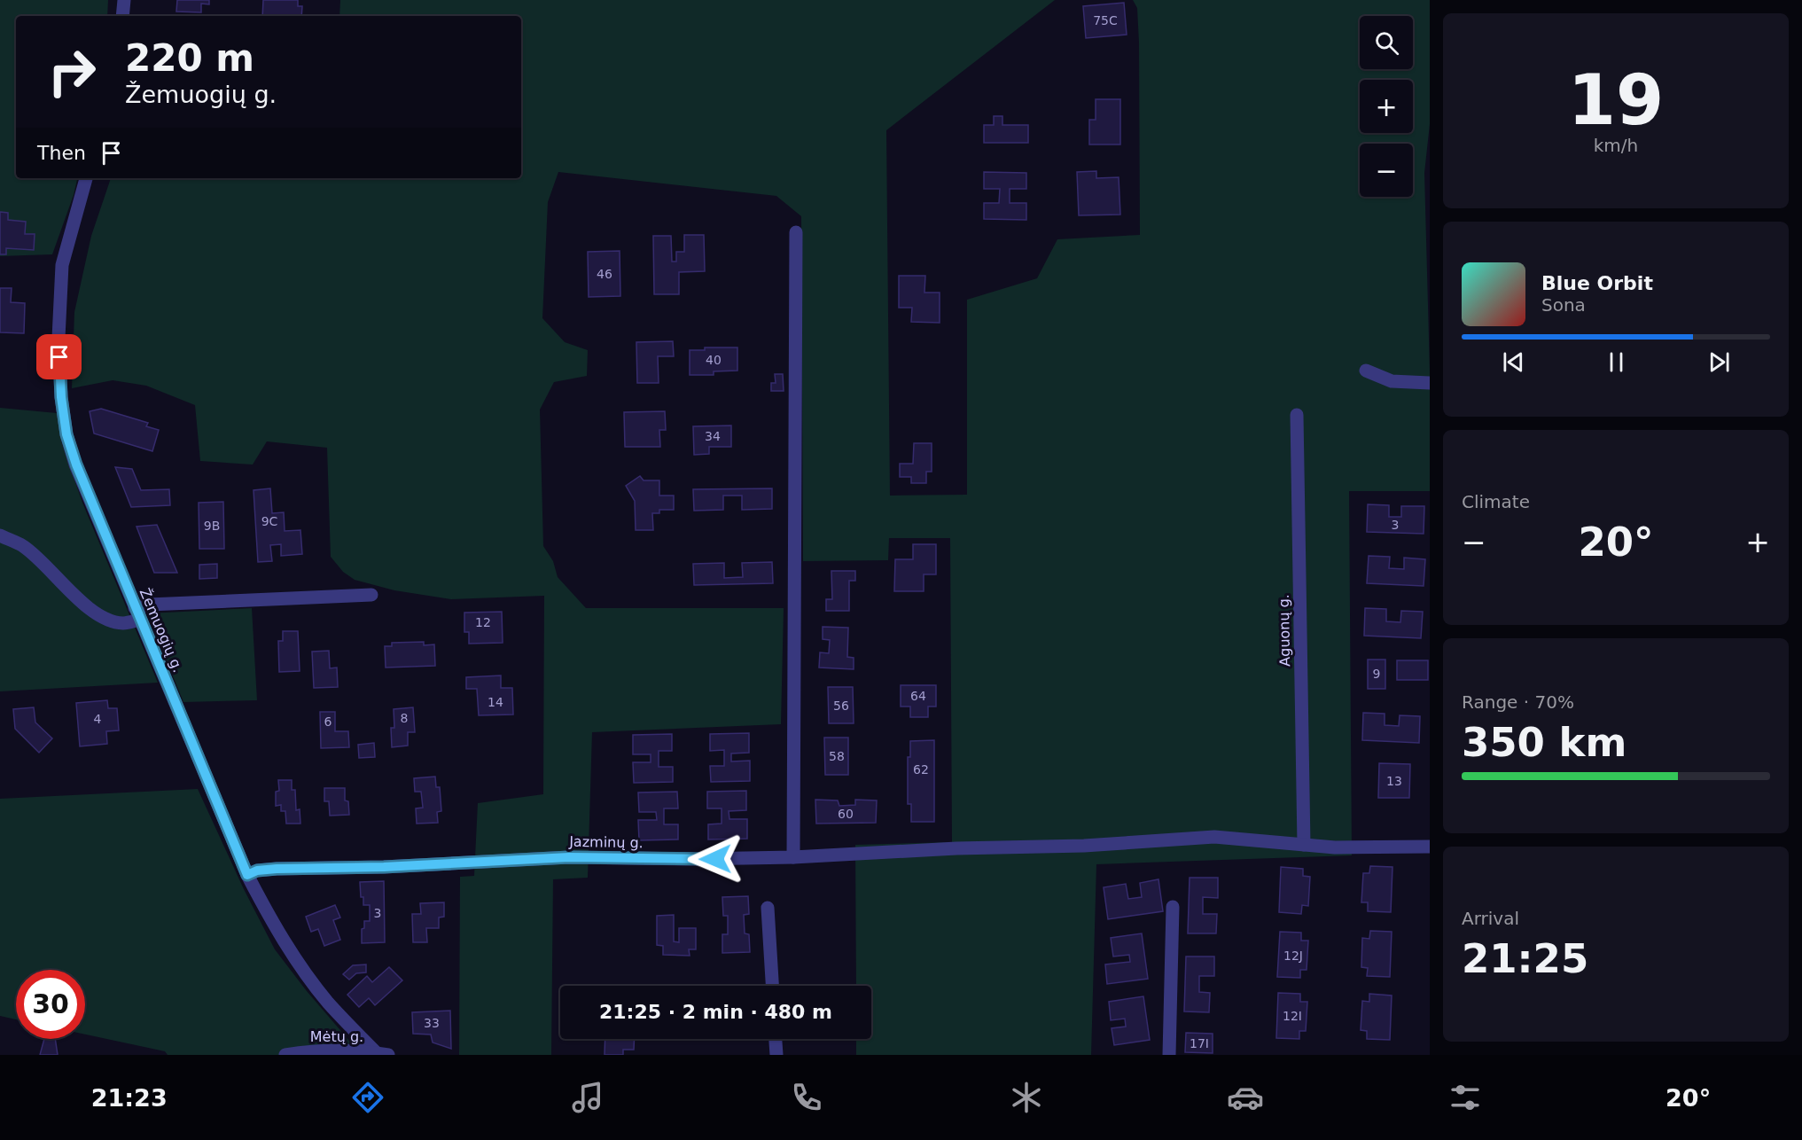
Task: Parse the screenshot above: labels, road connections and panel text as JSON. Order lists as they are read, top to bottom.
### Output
{
  "streets": {
    "street": [
      "Žemuogių g.",
      "Aguonų g.",
      "Jazminų g.",
      "Mėtų g."
    ]
  },
  "crossings": [
    ["Žemuogių g.", "Jazminų g."],
    ["Žemuogių g.", "Mėtų g."],
    ["Aguonų g.", "Jazminų g."]
  ],
  "house_numbers": [
    "75C",
    "46",
    "40",
    "34",
    "9C",
    "3",
    "9B",
    "12",
    "9",
    "64",
    "14",
    "56",
    "8",
    "4",
    "6",
    "58",
    "62",
    "13",
    "60",
    "3",
    "12J",
    "12I",
    "33",
    "17I"
  ],
  "page": {
    "tile": [
      ["19", "km/h"],
      "Climate",
      ["Range · 70%", "350 km"],
      ["Arrival", "21:25"]
    ],
    "map_buttons": ["+", "−"],
    "turn": ["220 m", "Žemuogių g."],
    "then": "Then",
    "song": ["Blue Orbit", "Sona"],
    "heat": ["−", "20°", "+"],
    "limit": "30",
    "trip": "21:25 · 2 min · 480 m",
    "tabs": ["21:23", "20°"]
  }
}
